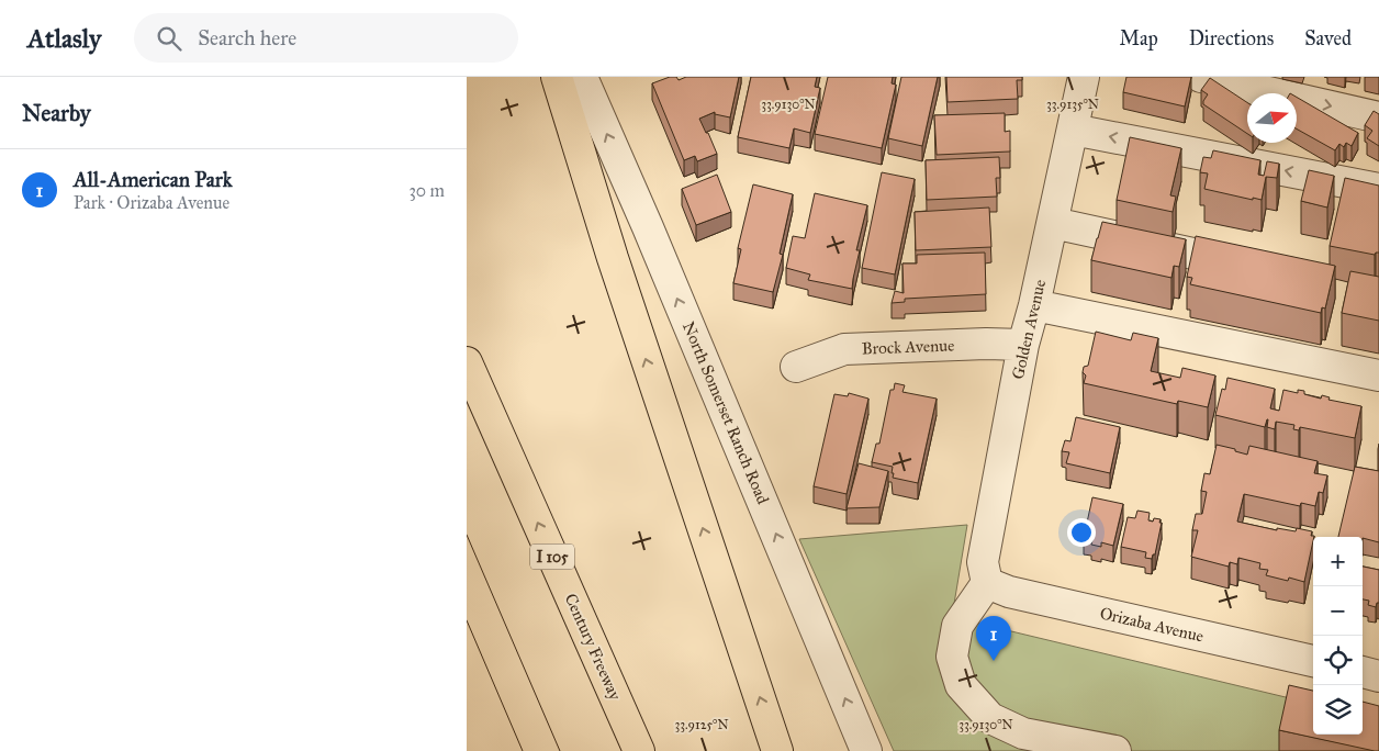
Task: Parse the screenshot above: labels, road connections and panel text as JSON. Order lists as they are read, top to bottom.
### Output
{
  "streets": {
    "highway": ["I 105", "Century Freeway"],
    "street": [
      "Golden Avenue",
      "Brock Avenue",
      "North Somerset Ranch Road",
      "Orizaba Avenue"
    ]
  },
  "crossings": [
    ["Golden Avenue", "Brock Avenue"],
    ["Golden Avenue", "Orizaba Avenue"]
  ],
  "one_way": ["North Somerset Ranch Road"],
  "north": "right",
  "page": {
    "header": "Atlasly",
    "search": "Search here",
    "nav": ["Map", "Directions", "Saved"],
    "heading": "Nearby",
    "list": [
      {
        "mark": "1",
        "name": "All-American Park",
        "note": "Park · Orizaba Avenue",
        "value": "30 m"
      }
    ],
    "map_buttons": ["+", "−"],
    "pins": "1"
  },
  "coordinates": ["33.9130°N", "33.9135°N", "33.9125°N"]
}
